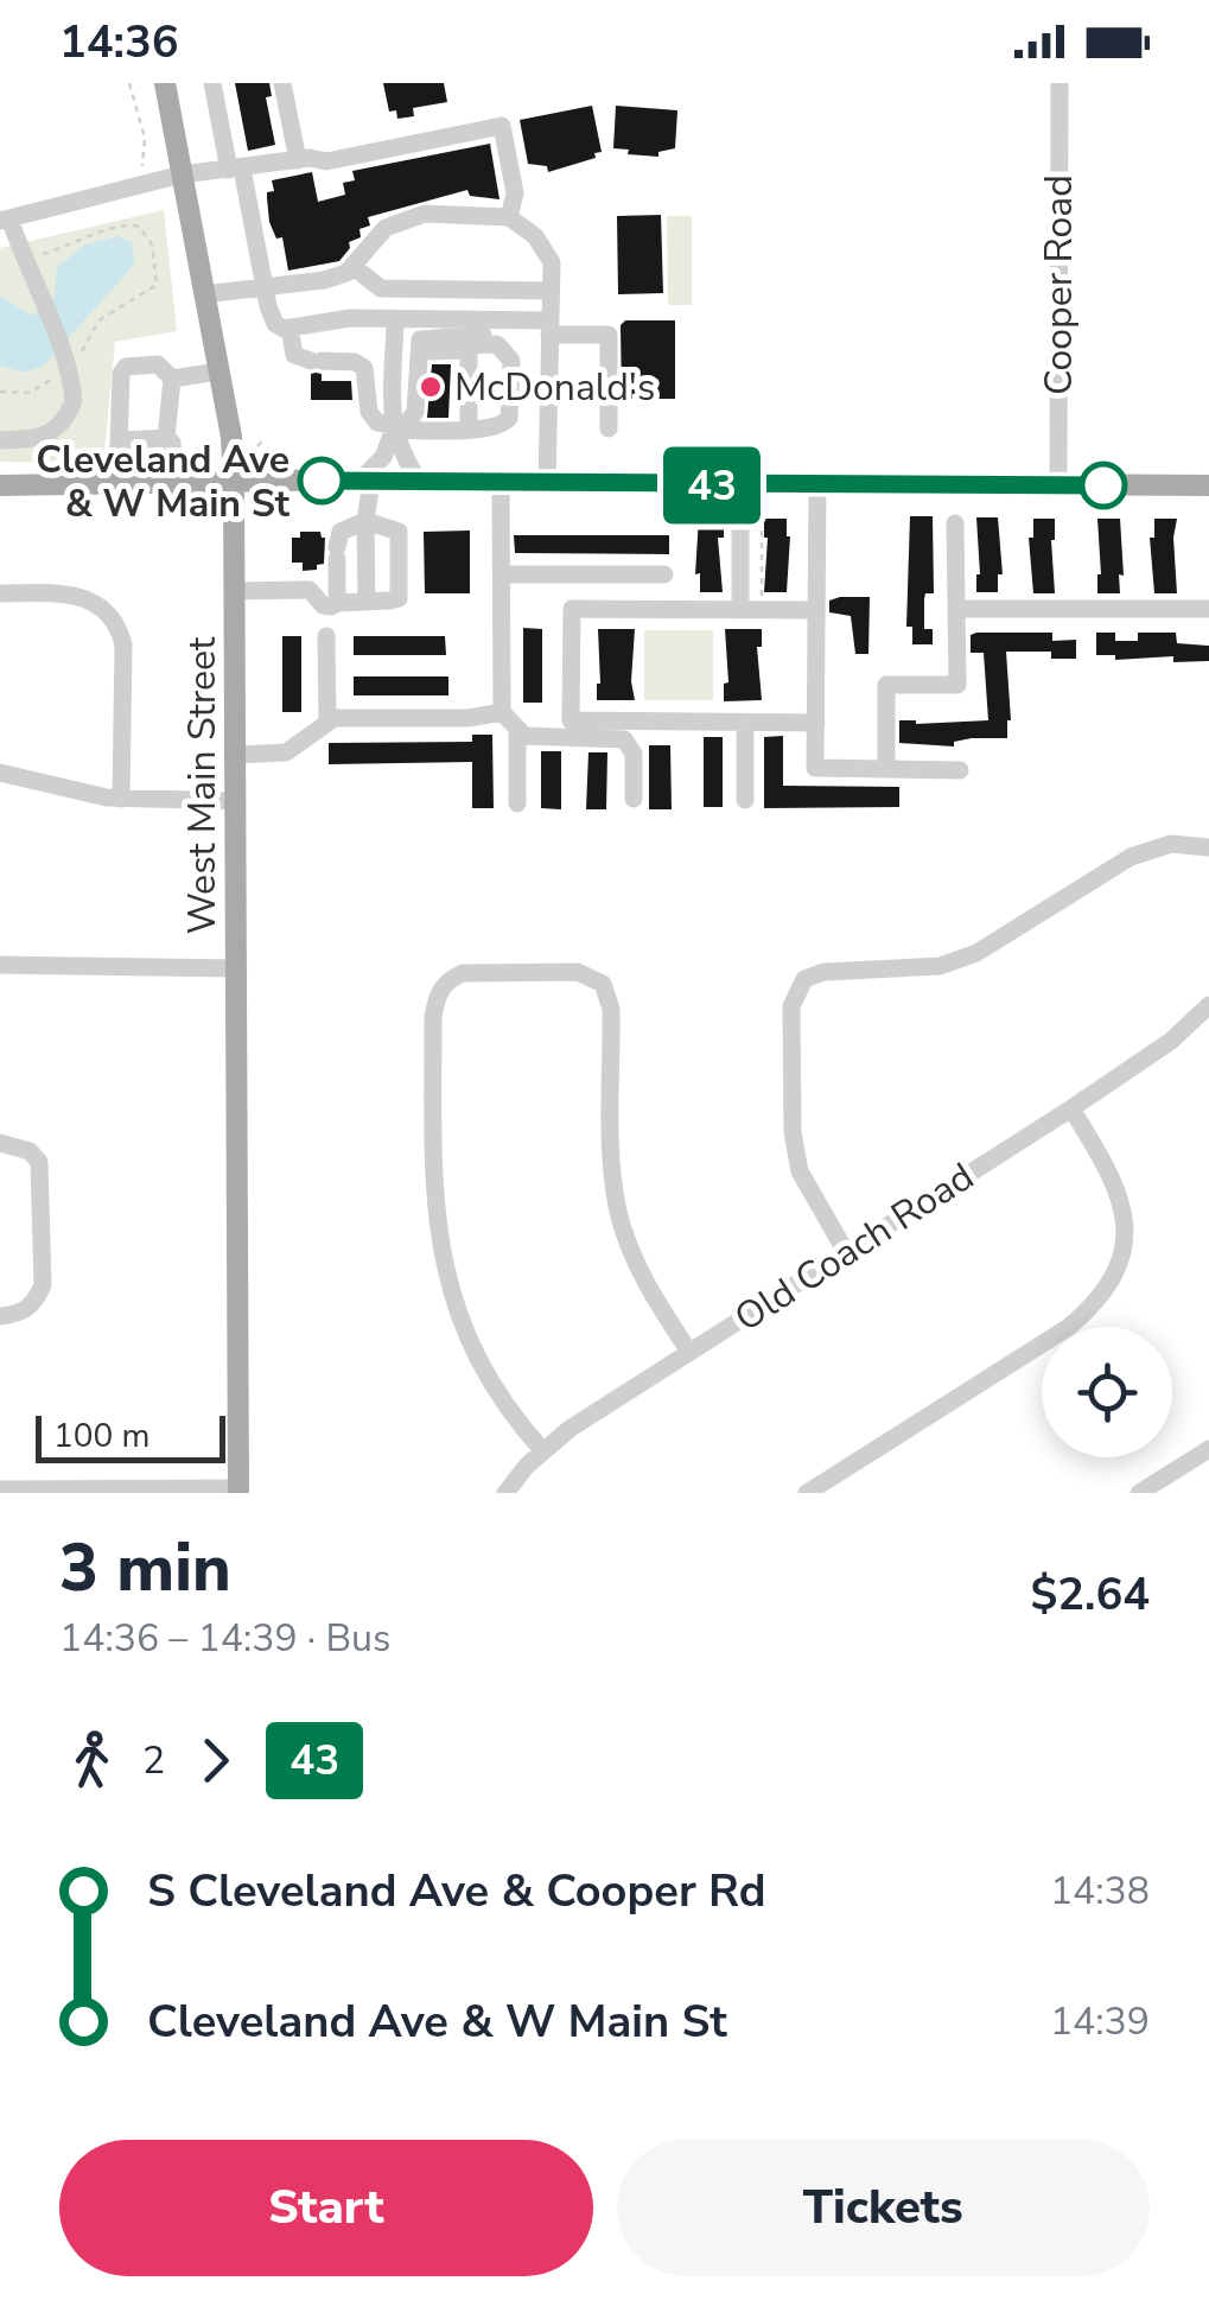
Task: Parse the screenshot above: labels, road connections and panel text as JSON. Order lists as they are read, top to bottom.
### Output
{
  "streets": {
    "main road": ["West Main Street"],
    "street": ["Cooper Road", "Old Coach Road"]
  },
  "places": ["McDonald's", "Cleveland Ave & W Main St"],
  "lines": ["bus line 43"],
  "scale_bar": "100 m",
  "page": {
    "status": "14:36",
    "on_map": "43",
    "scale": "100 m",
    "heading": ["3 min", "14:36 – 14:39 · Bus", "$2.64"],
    "legs": ["2", "43"],
    "list": [
      {
        "name": "S Cleveland Ave & Cooper Rd",
        "value": "14:38"
      },
      {
        "name": "Cleveland Ave & W Main St",
        "value": "14:39"
      }
    ],
    "buttons": ["Start", "Tickets"]
  }
}
